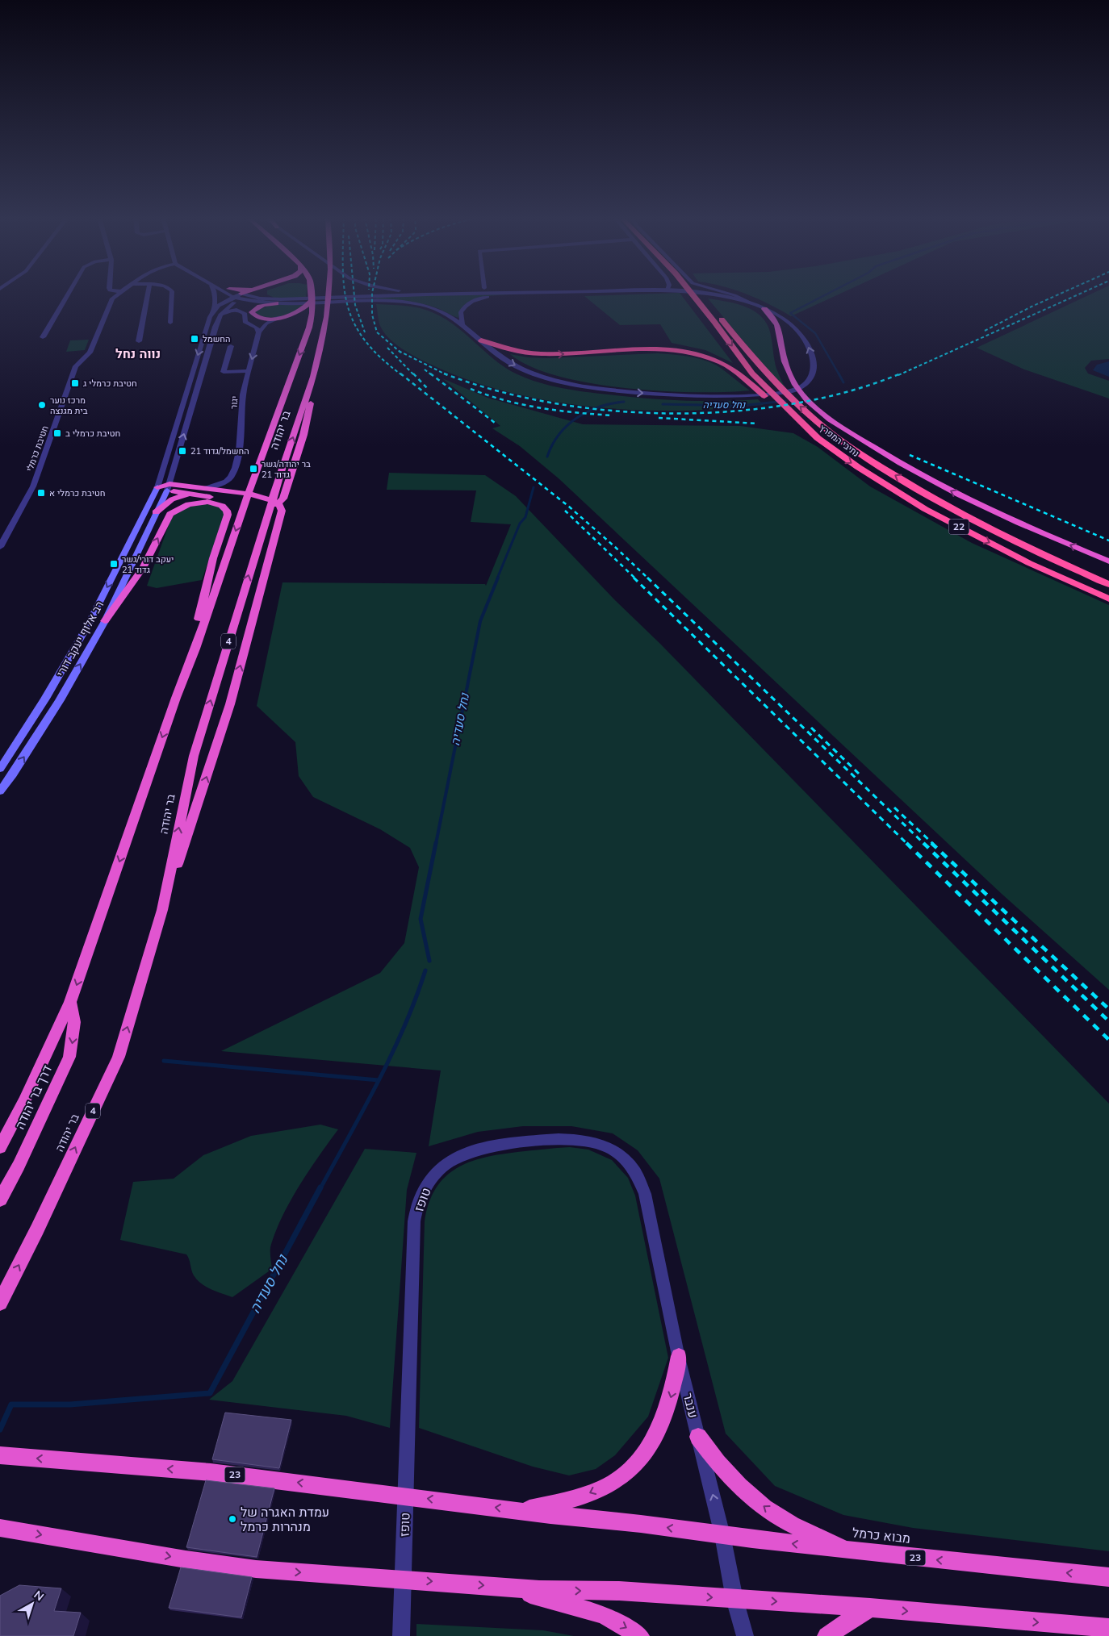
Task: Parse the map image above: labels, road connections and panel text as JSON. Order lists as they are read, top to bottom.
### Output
{
  "streets": {
    "highway": [
      "בר יהודה",
      "נתיבי המפרץ",
      "22",
      "4",
      "דרך בר יהודה",
      "23",
      "מבוא כרמל"
    ],
    "main road": ["רב אלוף יעקב דורי"],
    "street": [
      "יגור",
      "חטיבת כרמלי",
      "טופז",
      "ענבר"
    ]
  },
  "crossings": [
    ["בר יהודה", "דרך בר יהודה"],
    ["טופז", "ענבר"],
    ["ענבר", "23"],
    ["ענבר", "מבוא כרמל"],
    ["23", "מבוא כרמל"]
  ],
  "one_way": ["דרך בר יהודה", "ענבר"],
  "districts": ["נווה נחל"],
  "water": ["נחל סעדיה"],
  "places": {
    "transit": [
      "החשמל",
      "חטיבת כרמלי ג",
      "חטיבת כרמלי ב",
      "החשמל/גדוד 21",
      "בר יהודה/גשר גדוד 21",
      "חטיבת כרמלי א",
      "יעקב דורי/גשר גדוד 21"
    ],
    "other": ["מרכז נוער בית מגנצה", "עמדת האגרה של מנהרות כרמל"]
  },
  "north": "top right"
}
